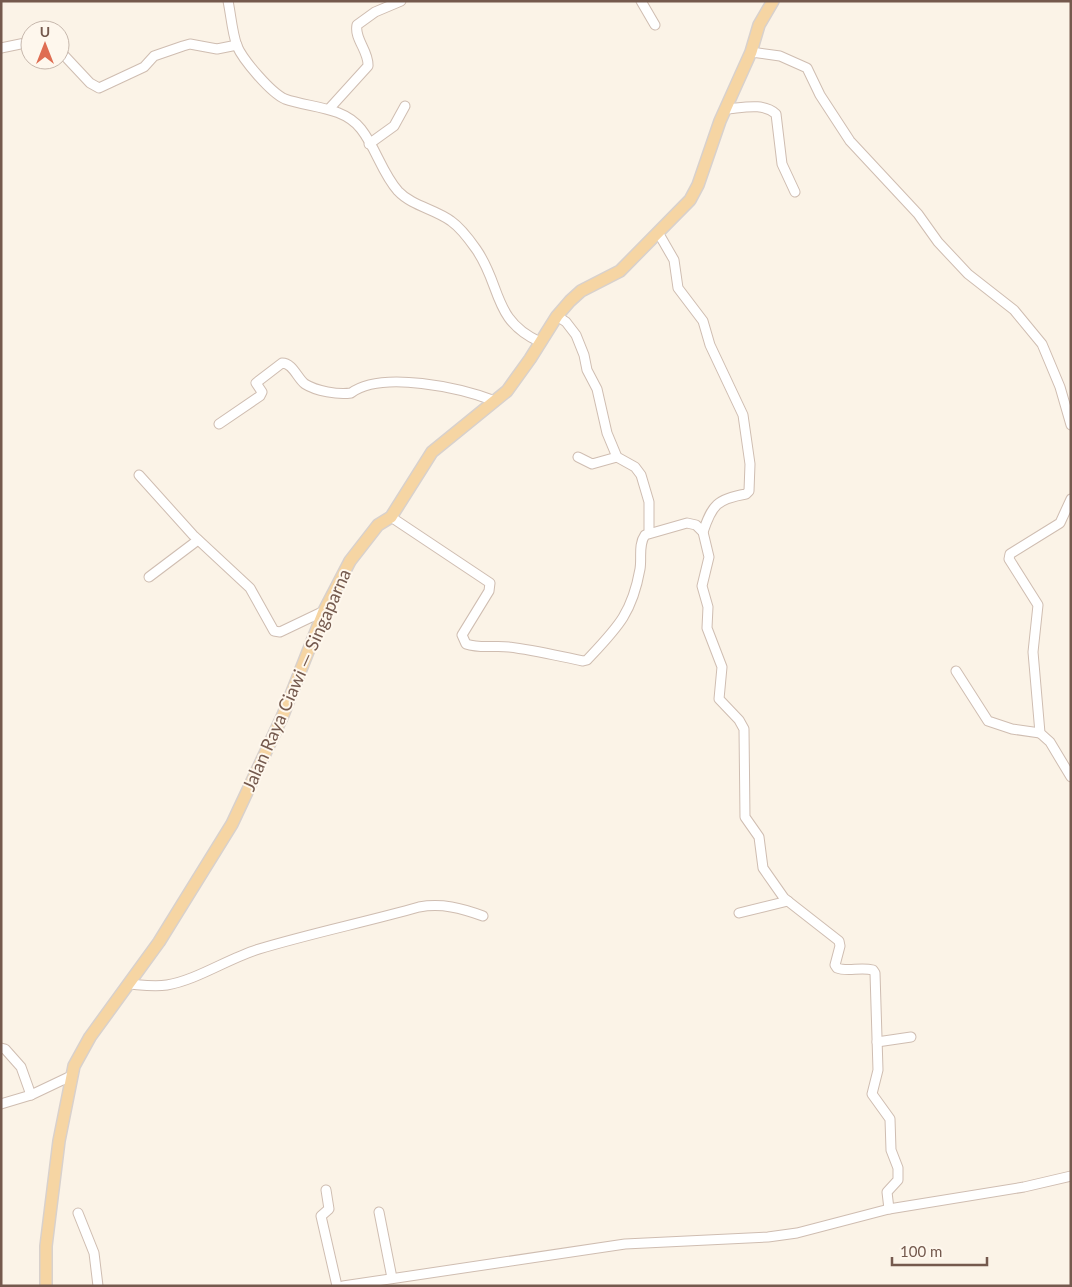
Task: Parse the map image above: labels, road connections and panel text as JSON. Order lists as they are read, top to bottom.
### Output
{
  "streets": {
    "main road": ["Jalan Raya Ciawi — Singaparna"]
  },
  "scale_bar": "100 m",
  "north": "top"
}
